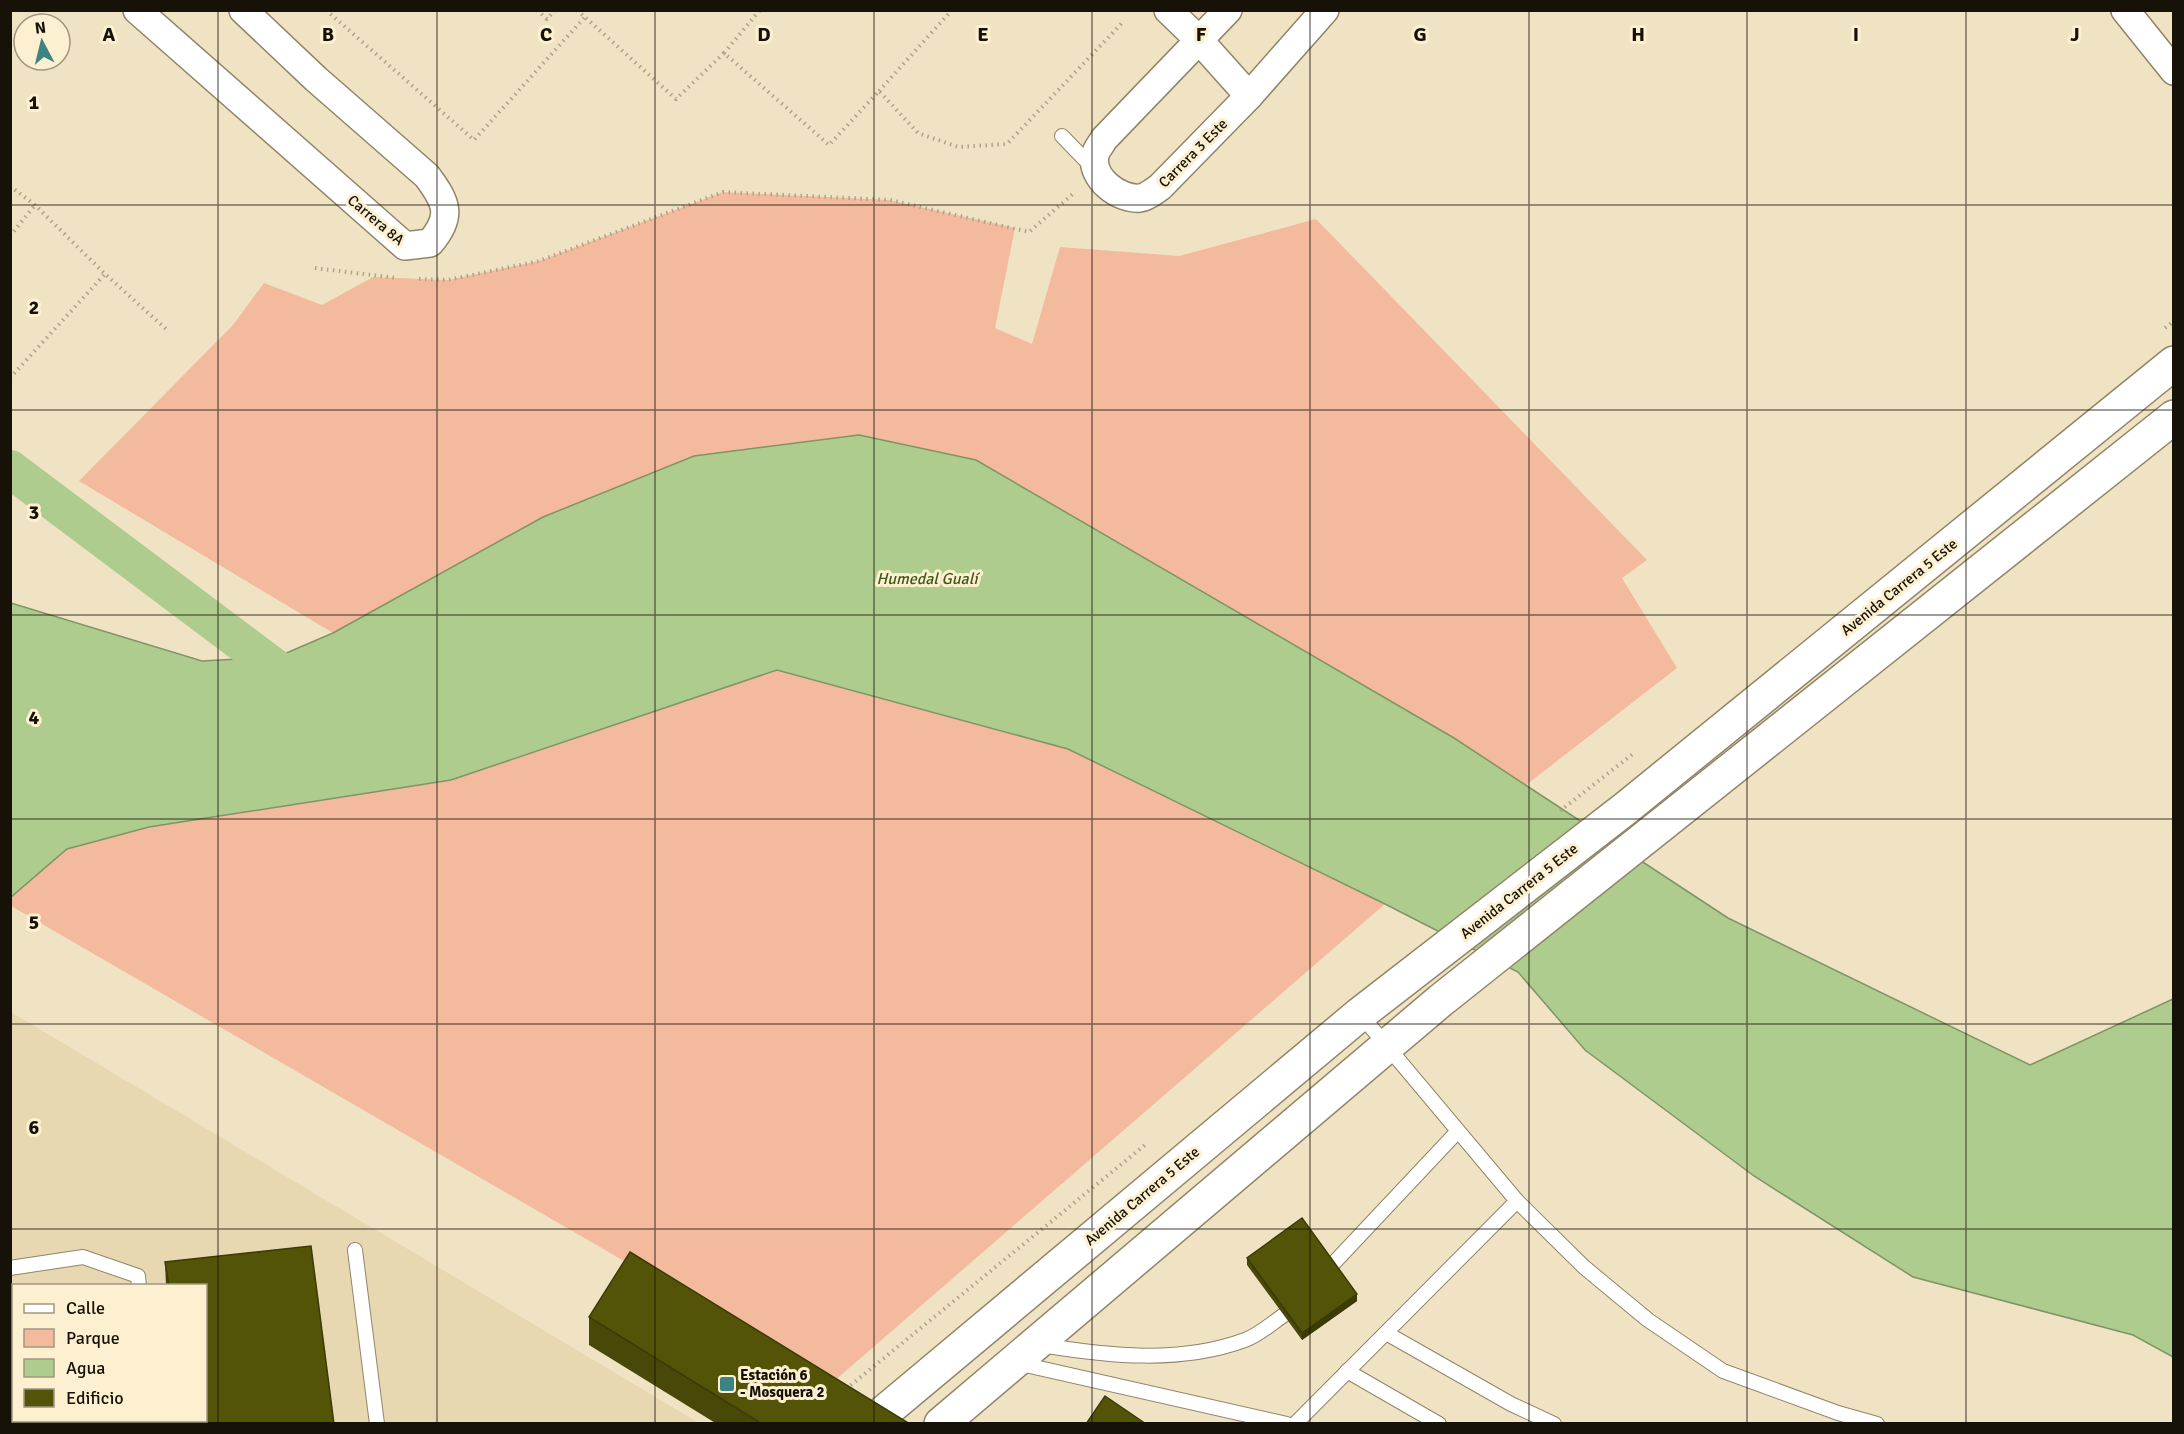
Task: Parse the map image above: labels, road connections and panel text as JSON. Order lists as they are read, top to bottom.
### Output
{
  "streets": {
    "main road": ["Avenida Carrera 5 Este"],
    "street": ["Carrera 3 Este", "Carrera 8A"]
  },
  "water": ["Humedal Gualí"],
  "places": {
    "transit": ["Estación 6 - Mosquera 2"]
  },
  "legend": [
    "Calle",
    "Parque",
    "Agua",
    "Edificio"
  ],
  "north": "top",
  "grid": {
    "columns": [
      "A",
      "B",
      "C",
      "D",
      "E",
      "F",
      "G",
      "H",
      "I",
      "J"
    ],
    "rows": [
      "1",
      "2",
      "3",
      "4",
      "5",
      "6"
    ]
  }
}
